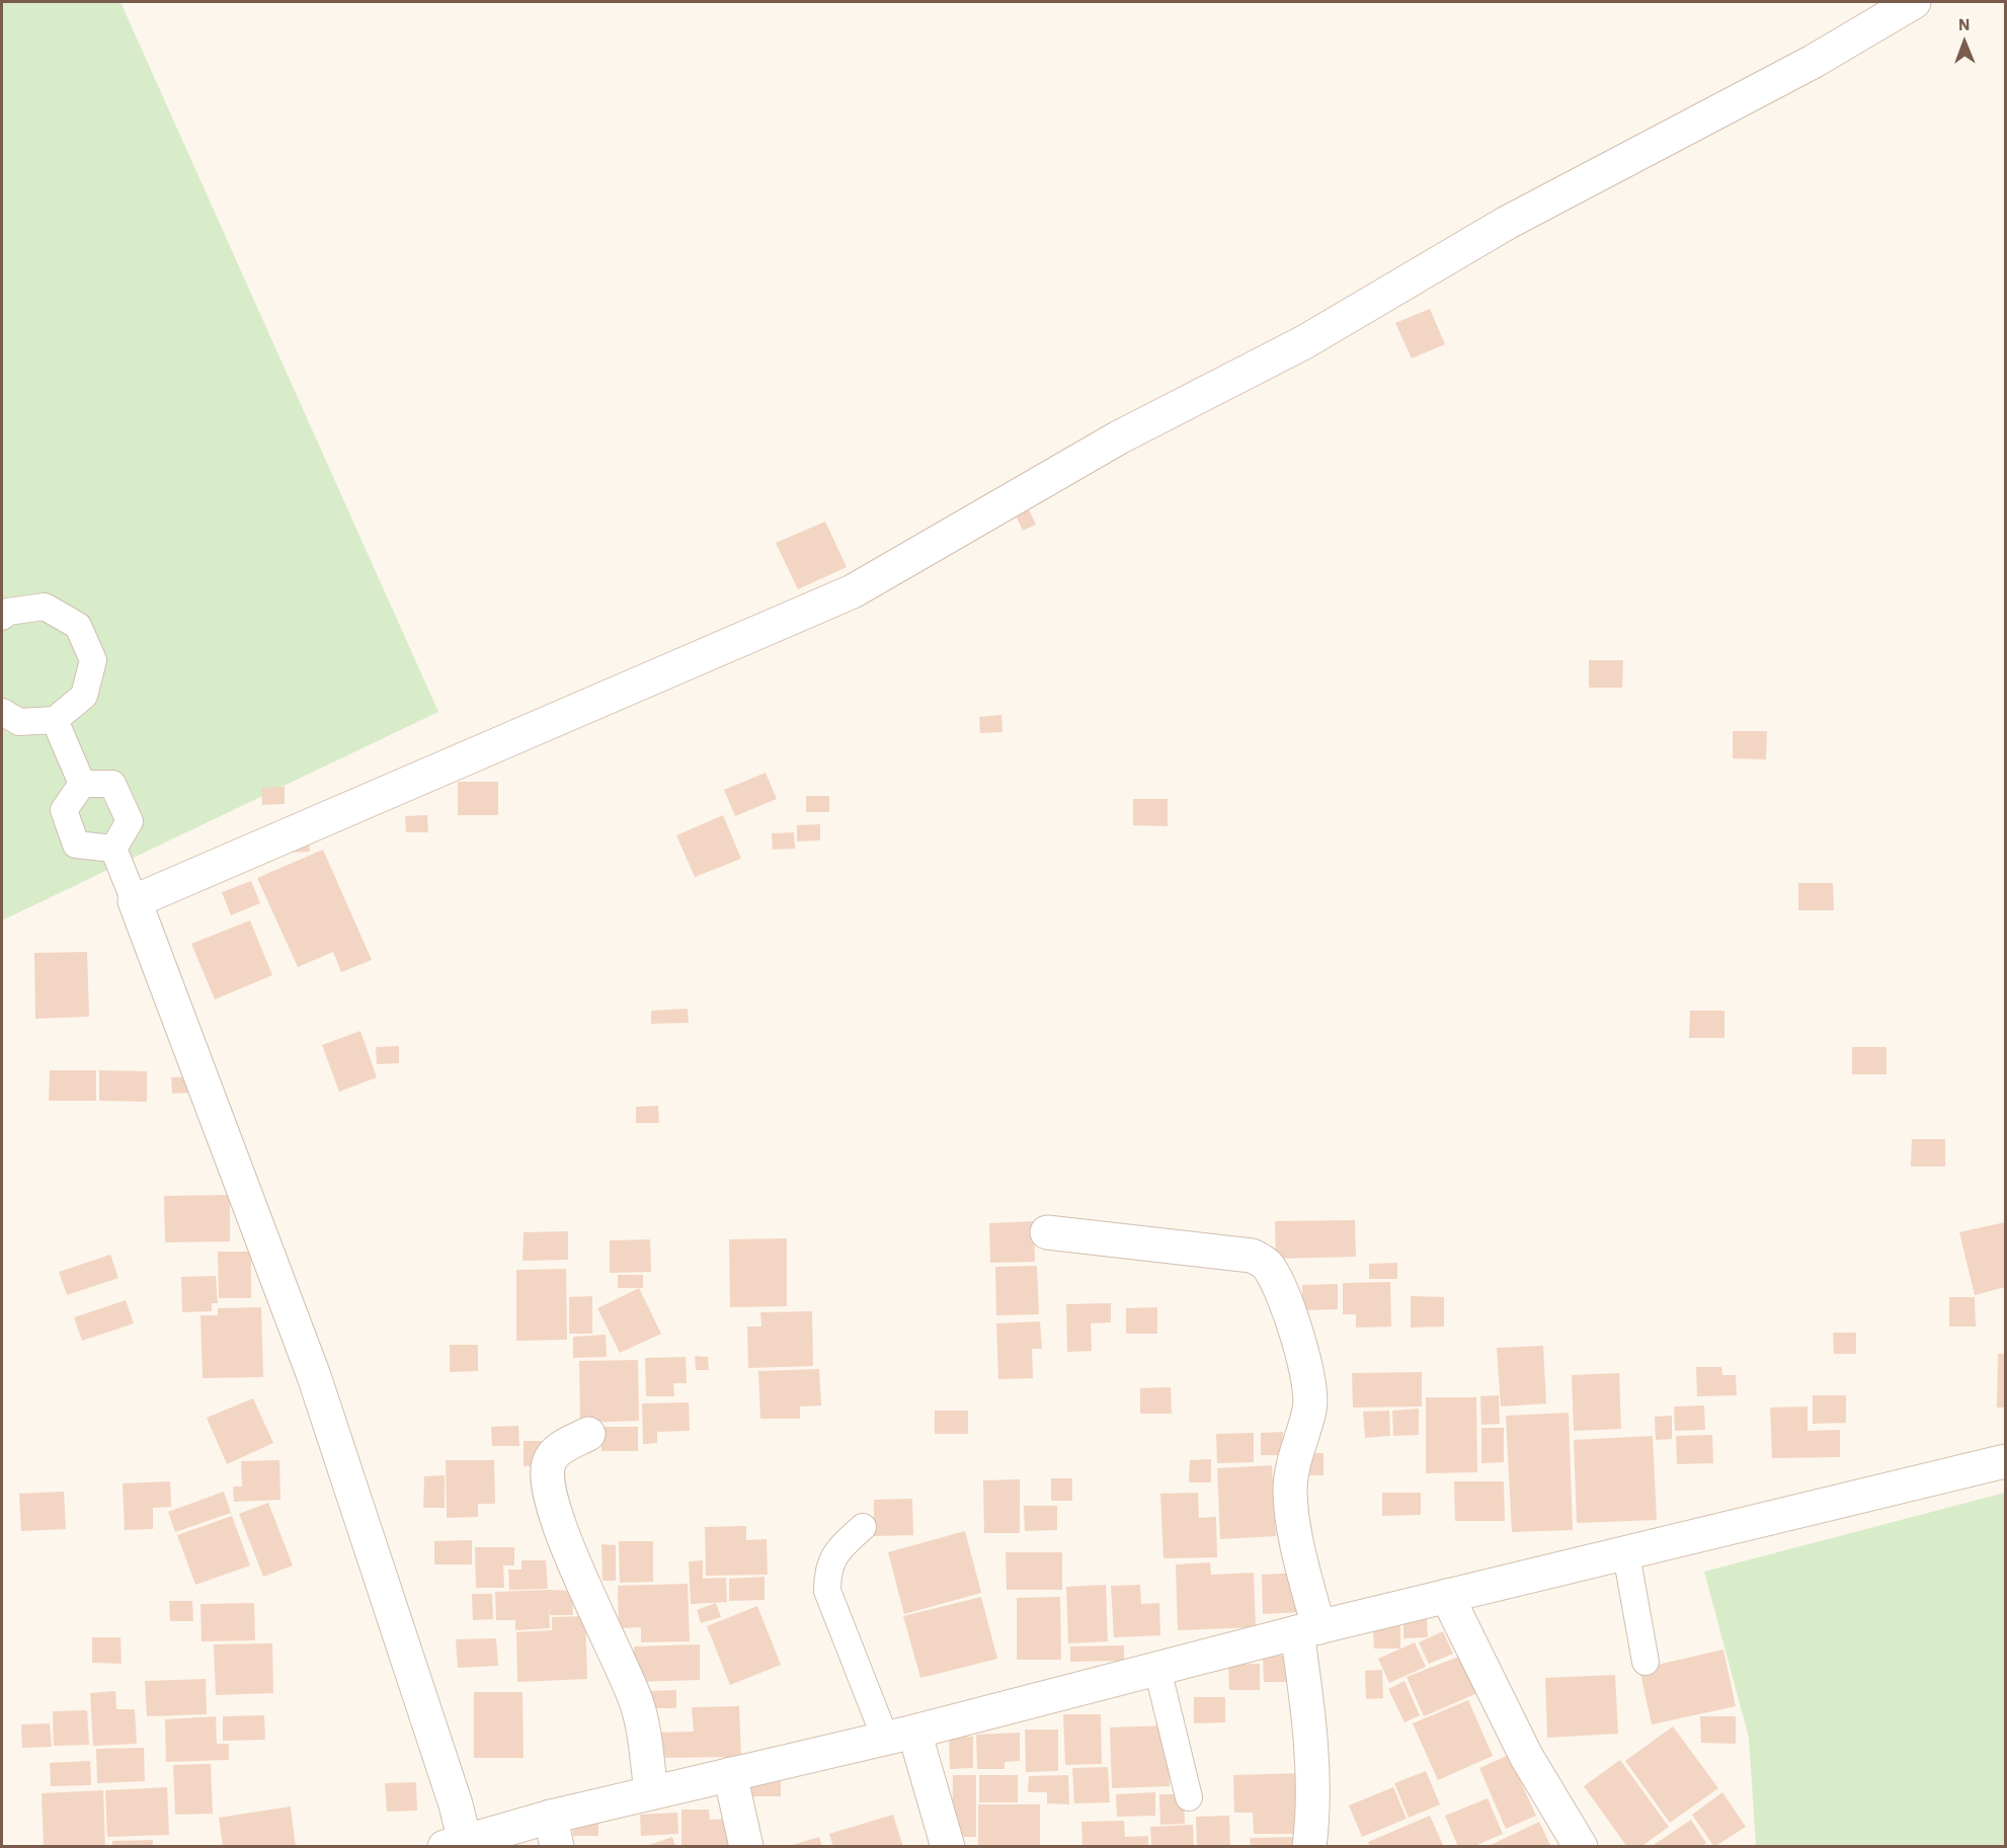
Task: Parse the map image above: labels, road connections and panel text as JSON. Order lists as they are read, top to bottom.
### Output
{
  "north": "top"
}
